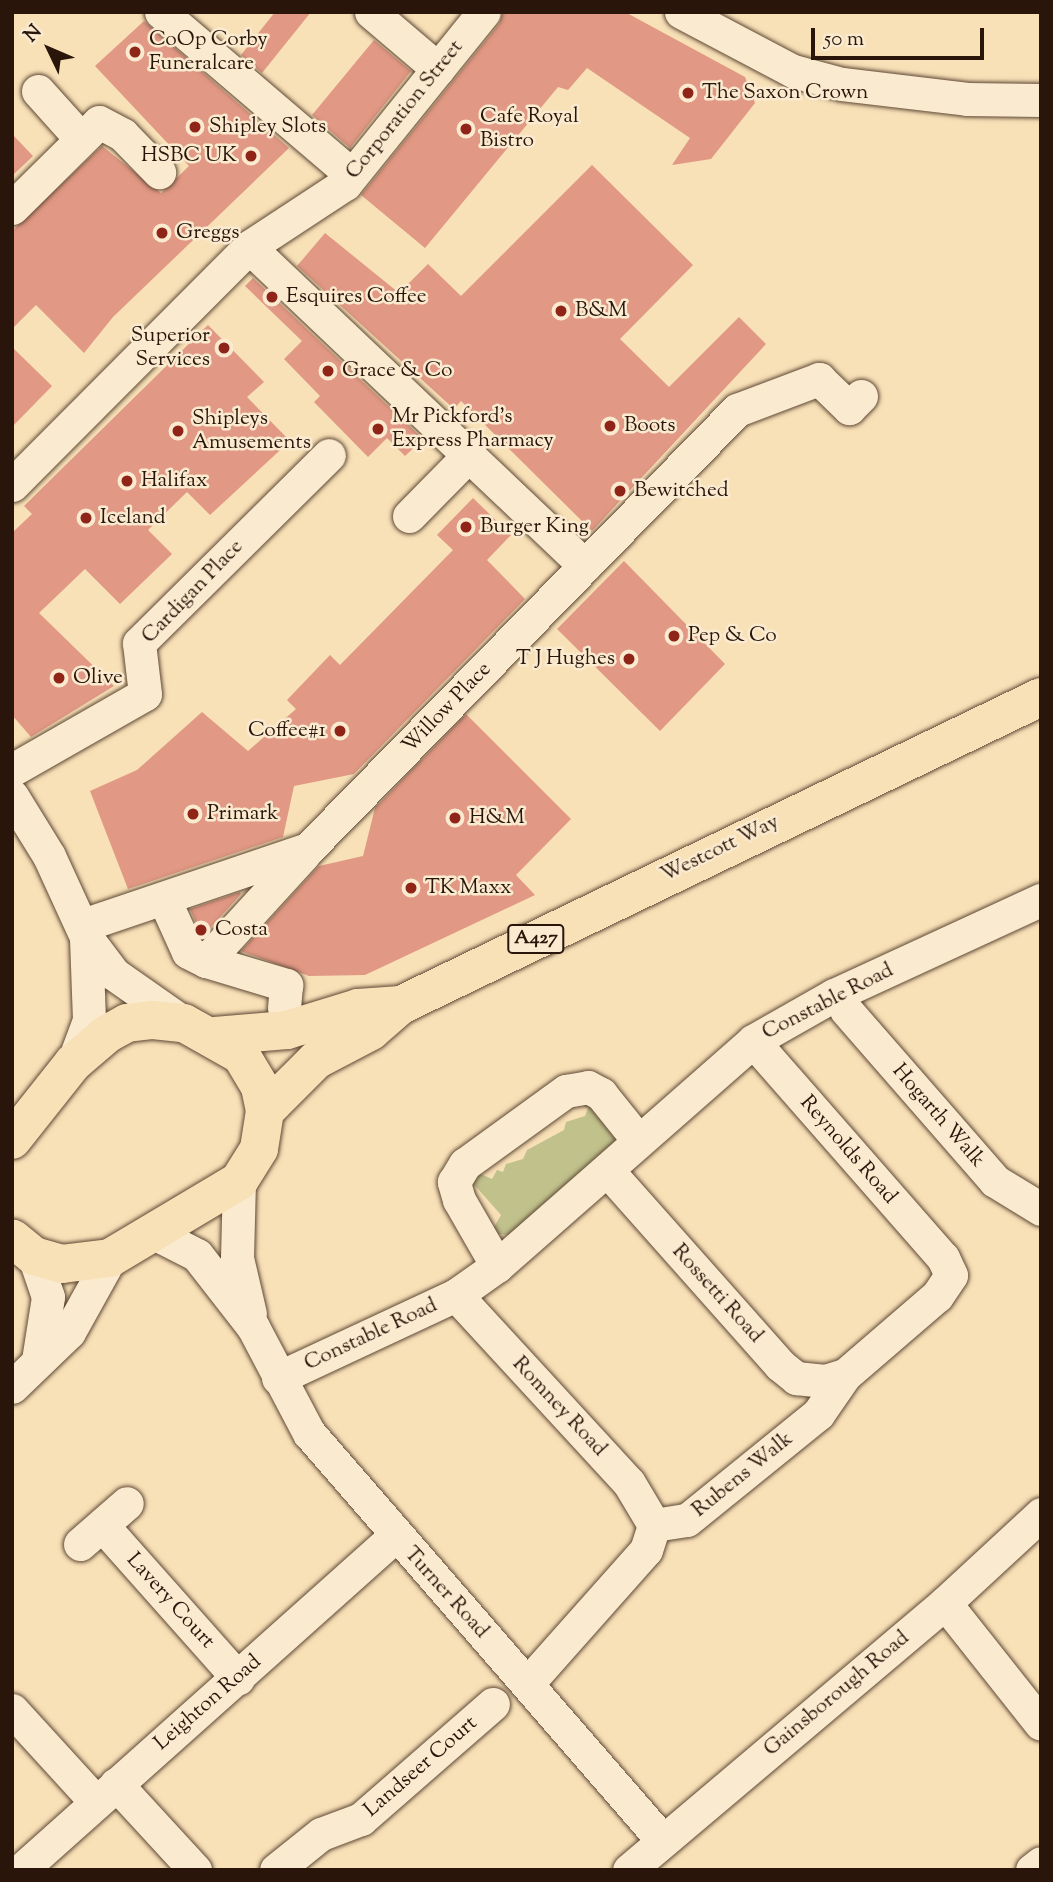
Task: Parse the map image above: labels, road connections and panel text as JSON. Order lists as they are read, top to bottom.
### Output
{
  "streets": {
    "highway": ["Westcott Way", "A427"],
    "street": [
      "Corporation Street",
      "Cardigan Place",
      "Willow Place",
      "Constable Road",
      "Hogarth Walk",
      "Reynolds Road",
      "Rossetti Road",
      "Romney Road",
      "Rubens Walk",
      "Turner Road",
      "Lavery Court",
      "Gainsborough Road",
      "Leighton Road",
      "Landseer Court"
    ]
  },
  "crossings": [
    ["Constable Road", "Reynolds Road"],
    ["Constable Road", "Rossetti Road"],
    ["Constable Road", "Romney Road"],
    ["Constable Road", "Turner Road"],
    ["Reynolds Road", "Rubens Walk"],
    ["Rossetti Road", "Rubens Walk"],
    ["Romney Road", "Rubens Walk"],
    ["Turner Road", "Gainsborough Road"],
    ["Turner Road", "Leighton Road"],
    ["Lavery Court", "Leighton Road"]
  ],
  "places": [
    "CoOp Corby Funeralcare",
    "The Saxon Crown",
    "Shipley Slots",
    "Cafe Royal Bistro",
    "HSBC UK",
    "Greggs",
    "Esquires Coffee",
    "B&M",
    "Superior Services",
    "Grace & Co",
    "Boots",
    "Mr Pickford's Express Pharmacy",
    "Shipleys Amusements",
    "Halifax",
    "Bewitched",
    "Iceland",
    "Burger King",
    "Pep & Co",
    "T J Hughes",
    "Olive",
    "Coffee#1",
    "Primark",
    "H&M",
    "TK Maxx",
    "Costa"
  ],
  "scale_bar": "50 m",
  "north": "top left"
}
